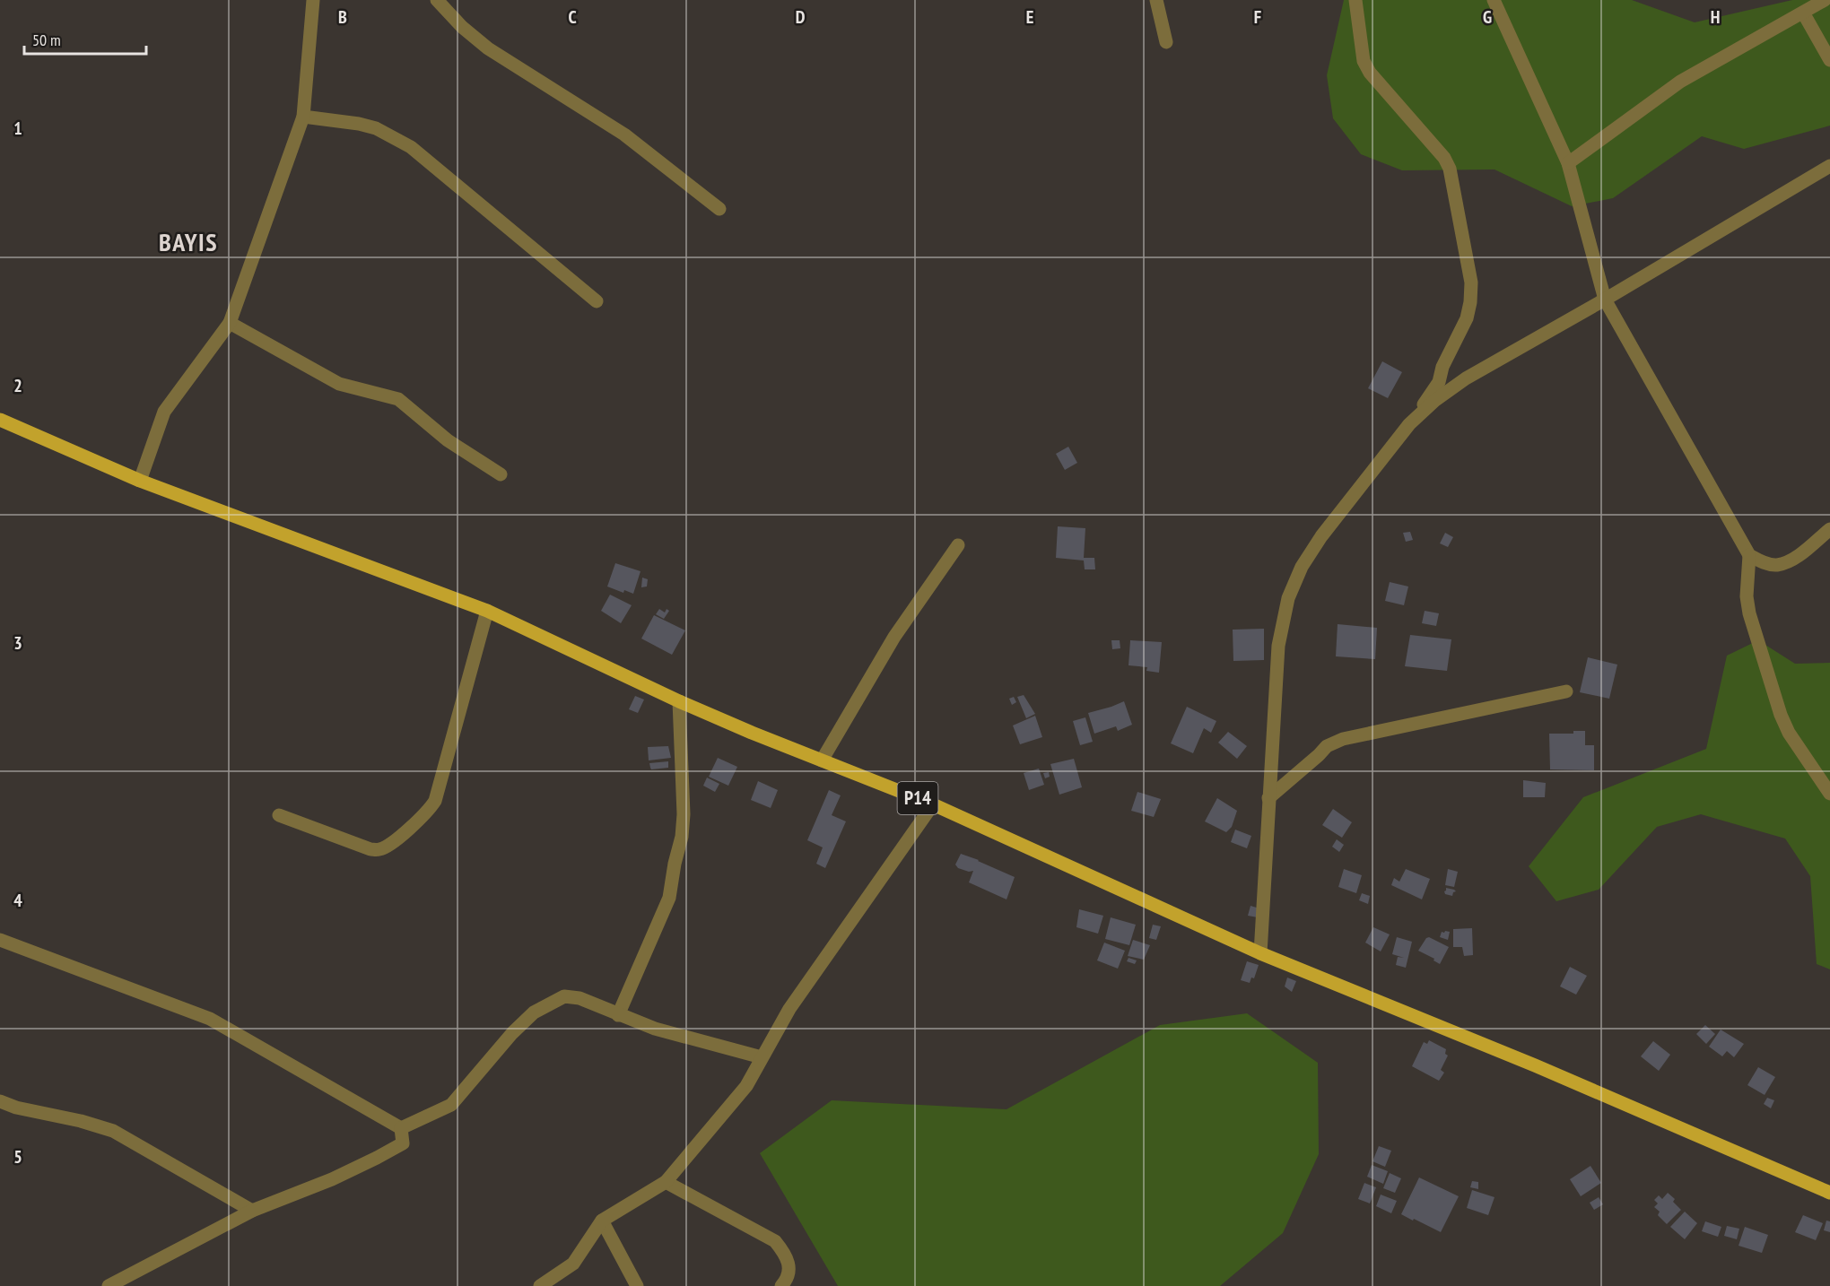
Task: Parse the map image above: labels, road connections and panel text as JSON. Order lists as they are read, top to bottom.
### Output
{
  "streets": {
    "main road": ["P14"]
  },
  "districts": ["BAYIS"],
  "scale_bar": "50 m",
  "grid": {
    "columns": [
      "B",
      "C",
      "D",
      "E",
      "F",
      "G",
      "H"
    ],
    "rows": [
      "1",
      "2",
      "3",
      "4",
      "5"
    ]
  }
}
